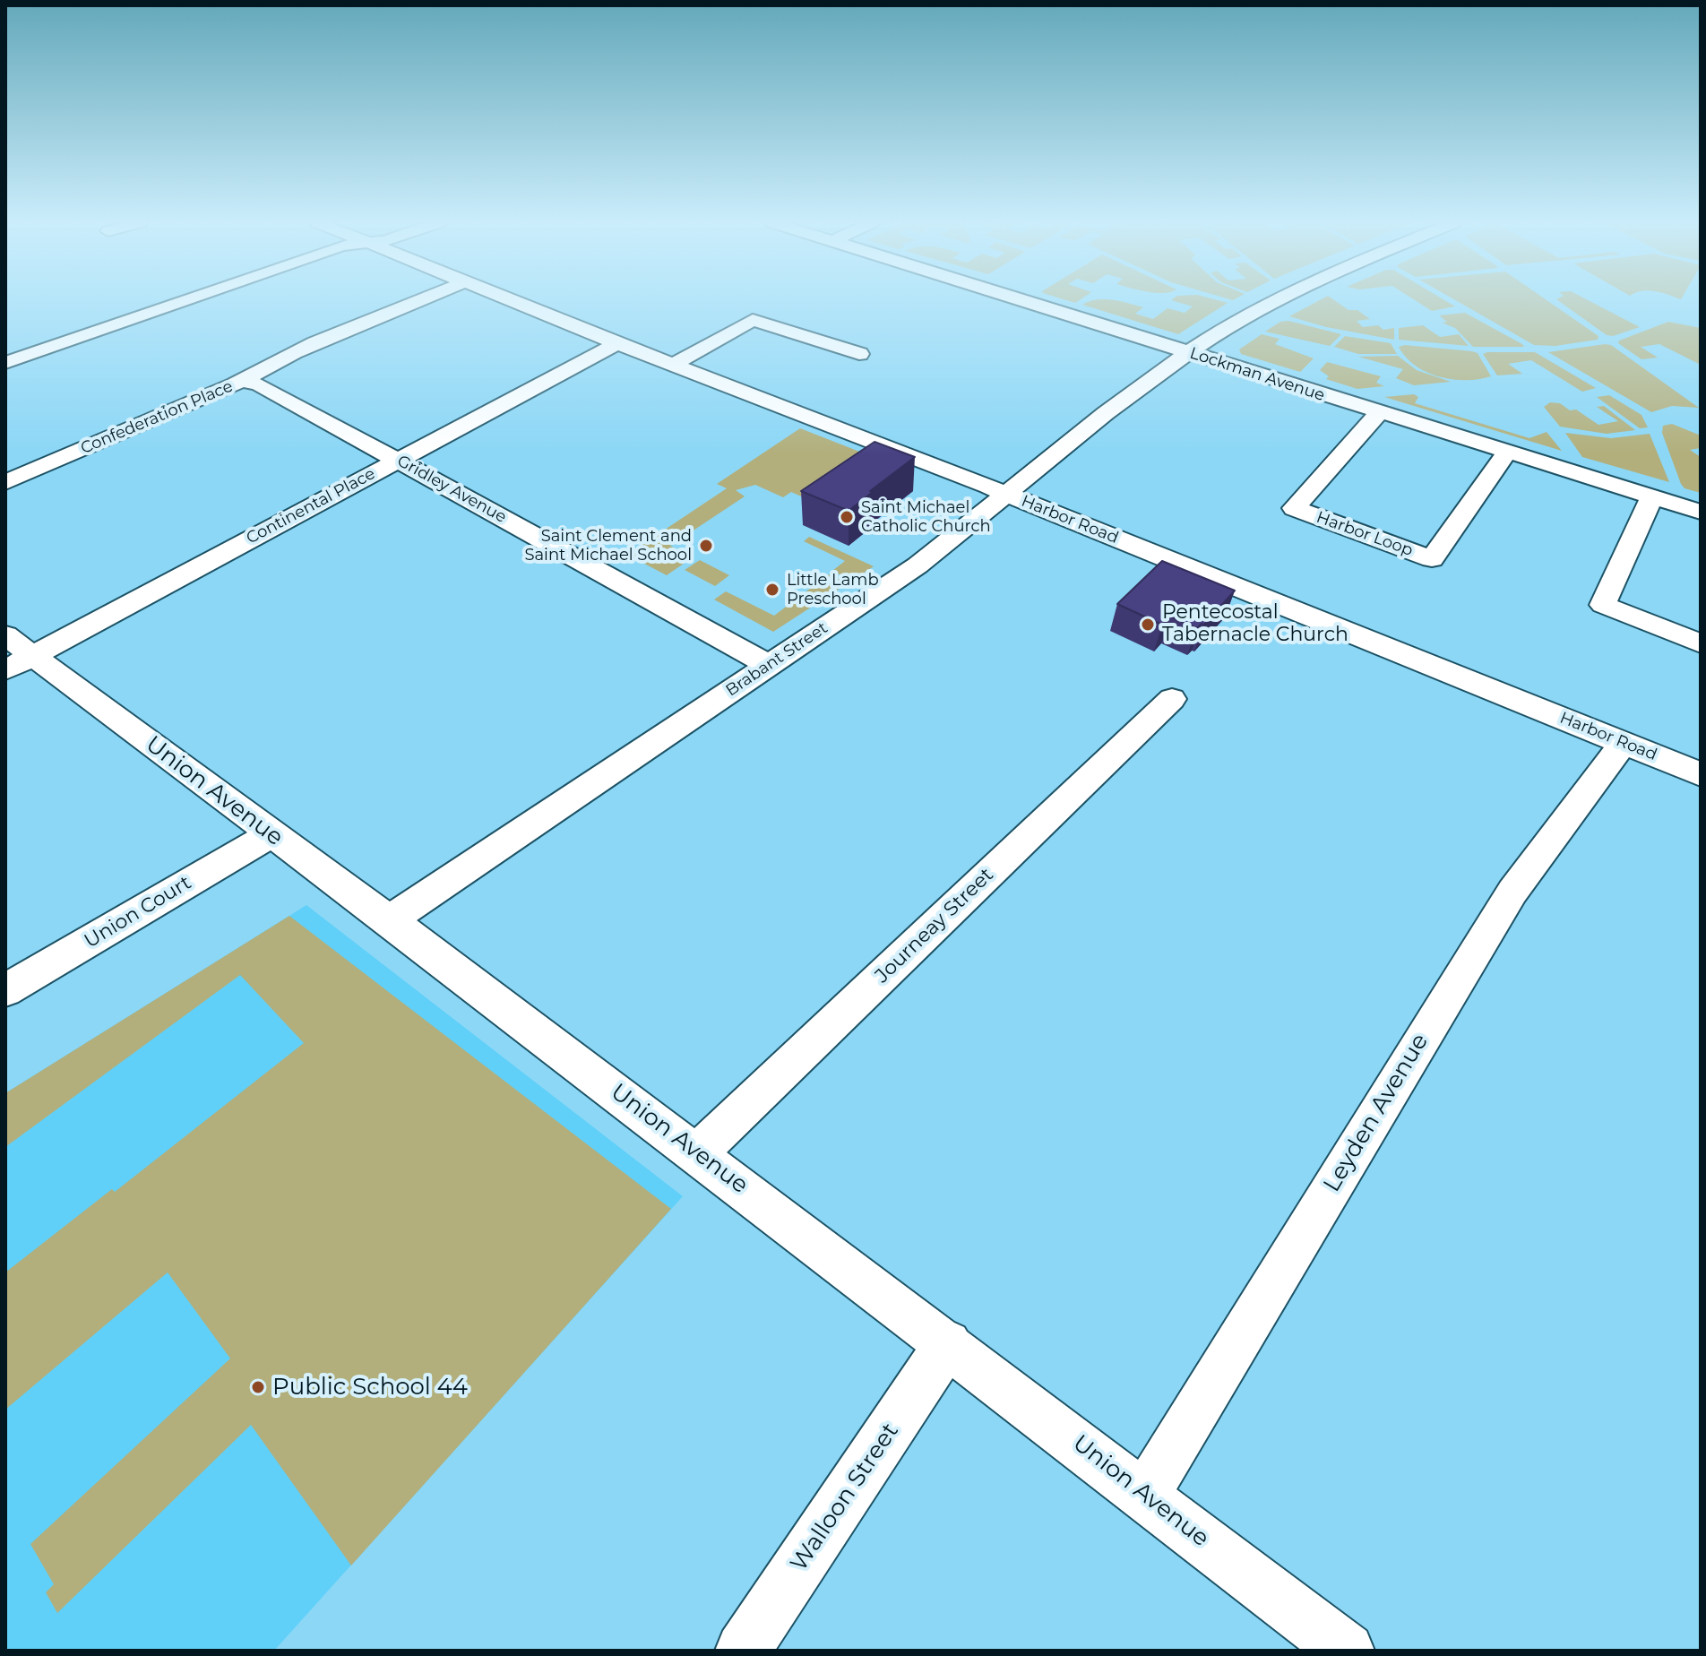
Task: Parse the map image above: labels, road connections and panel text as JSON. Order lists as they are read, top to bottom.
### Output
{
  "streets": {
    "street": [
      "Lockman Avenue",
      "Confederation Place",
      "Gridley Avenue",
      "Continental Place",
      "Harbor Road",
      "Harbor Loop",
      "Brabant Street",
      "Union Avenue",
      "Union Court",
      "Journeay Street",
      "Leyden Avenue",
      "Walloon Street"
    ]
  },
  "crossings": [
    ["Lockman Avenue", "Harbor Loop"],
    ["Lockman Avenue", "Brabant Street"],
    ["Confederation Place", "Gridley Avenue"],
    ["Gridley Avenue", "Continental Place"],
    ["Gridley Avenue", "Brabant Street"],
    ["Continental Place", "Harbor Road"],
    ["Continental Place", "Union Avenue"],
    ["Harbor Road", "Brabant Street"],
    ["Harbor Road", "Leyden Avenue"],
    ["Brabant Street", "Union Avenue"],
    ["Union Avenue", "Union Court"],
    ["Union Avenue", "Journeay Street"],
    ["Union Avenue", "Leyden Avenue"],
    ["Union Avenue", "Walloon Street"]
  ],
  "places": [
    "Saint Michael Catholic Church",
    "Saint Clement and Saint Michael School",
    "Little Lamb Preschool",
    "Pentecostal Tabernacle Church",
    "Public School 44"
  ]
}
